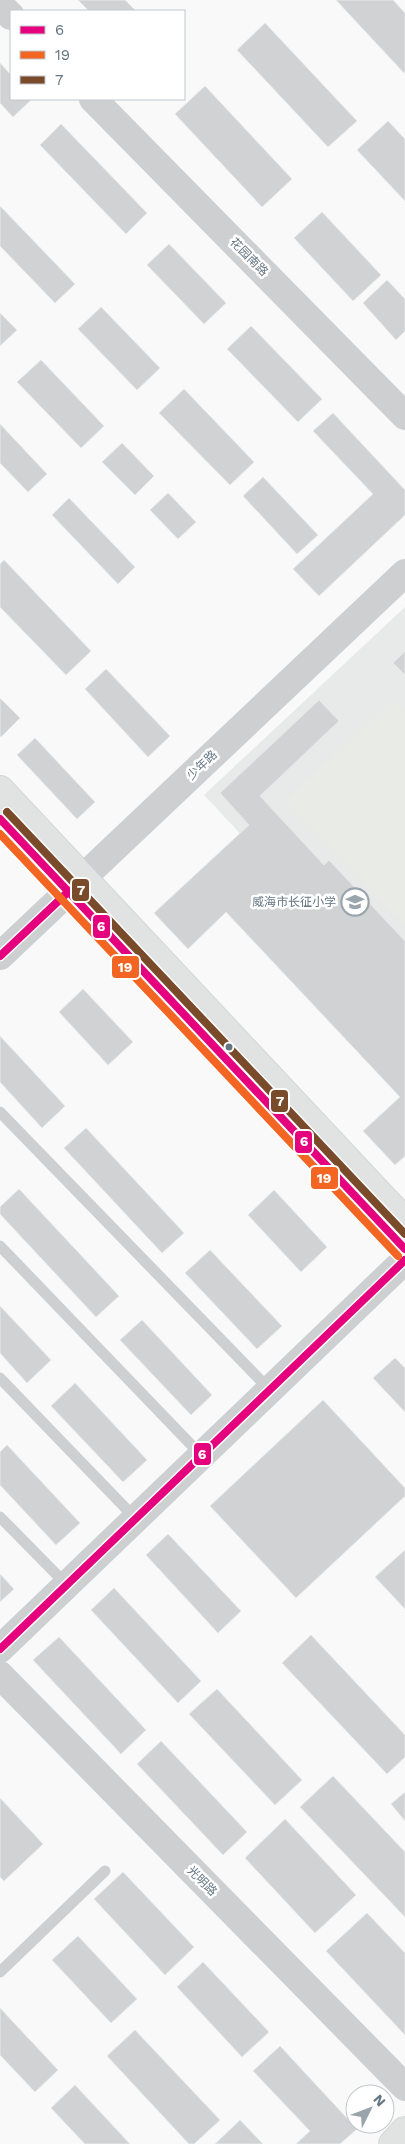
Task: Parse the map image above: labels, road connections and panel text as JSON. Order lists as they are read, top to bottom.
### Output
{
  "streets": {
    "street": ["花园南路", "少年路", "光明路"]
  },
  "places": {
    "school or university": ["威海市长征小学"]
  },
  "lines": ["transit line 7", "transit line 6", "transit line 19"],
  "legend": ["6", "19", "7"],
  "north": "top right"
}
